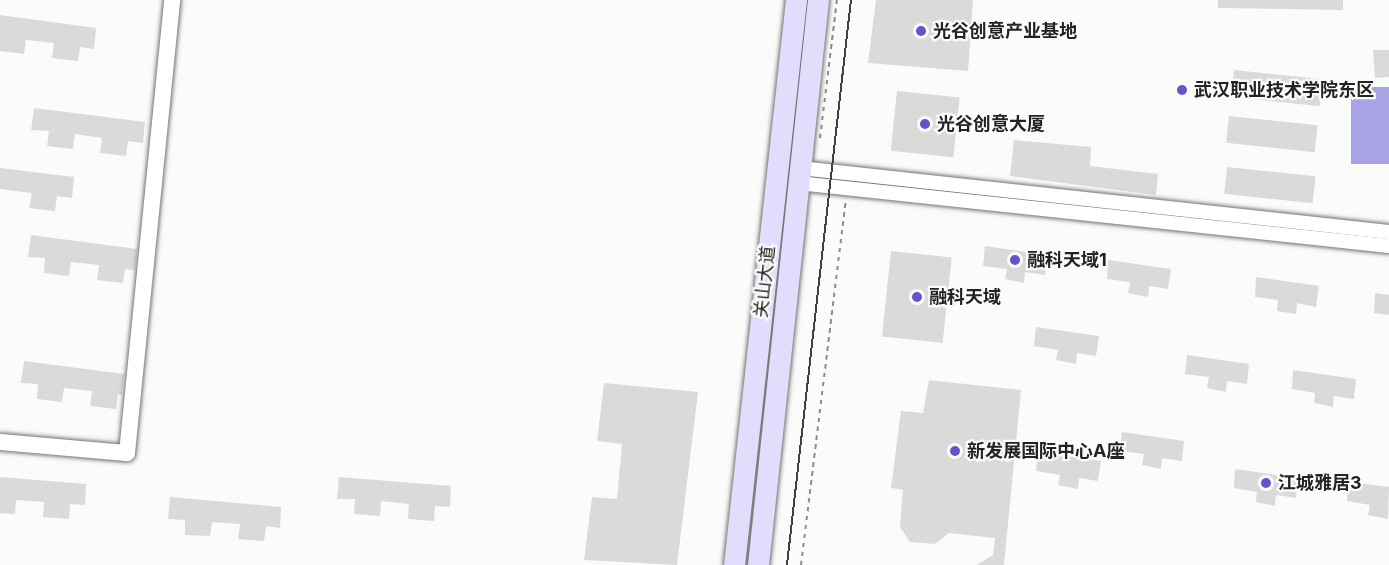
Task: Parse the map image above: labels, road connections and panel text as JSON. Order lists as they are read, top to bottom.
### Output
{
  "streets": {
    "main road": ["关山大道"]
  },
  "places": [
    "光谷创意产业基地",
    "武汉职业技术学院东区",
    "光谷创意大厦",
    "融科天域1",
    "融科天域",
    "新发展国际中心A座",
    "江城雅居3"
  ]
}
